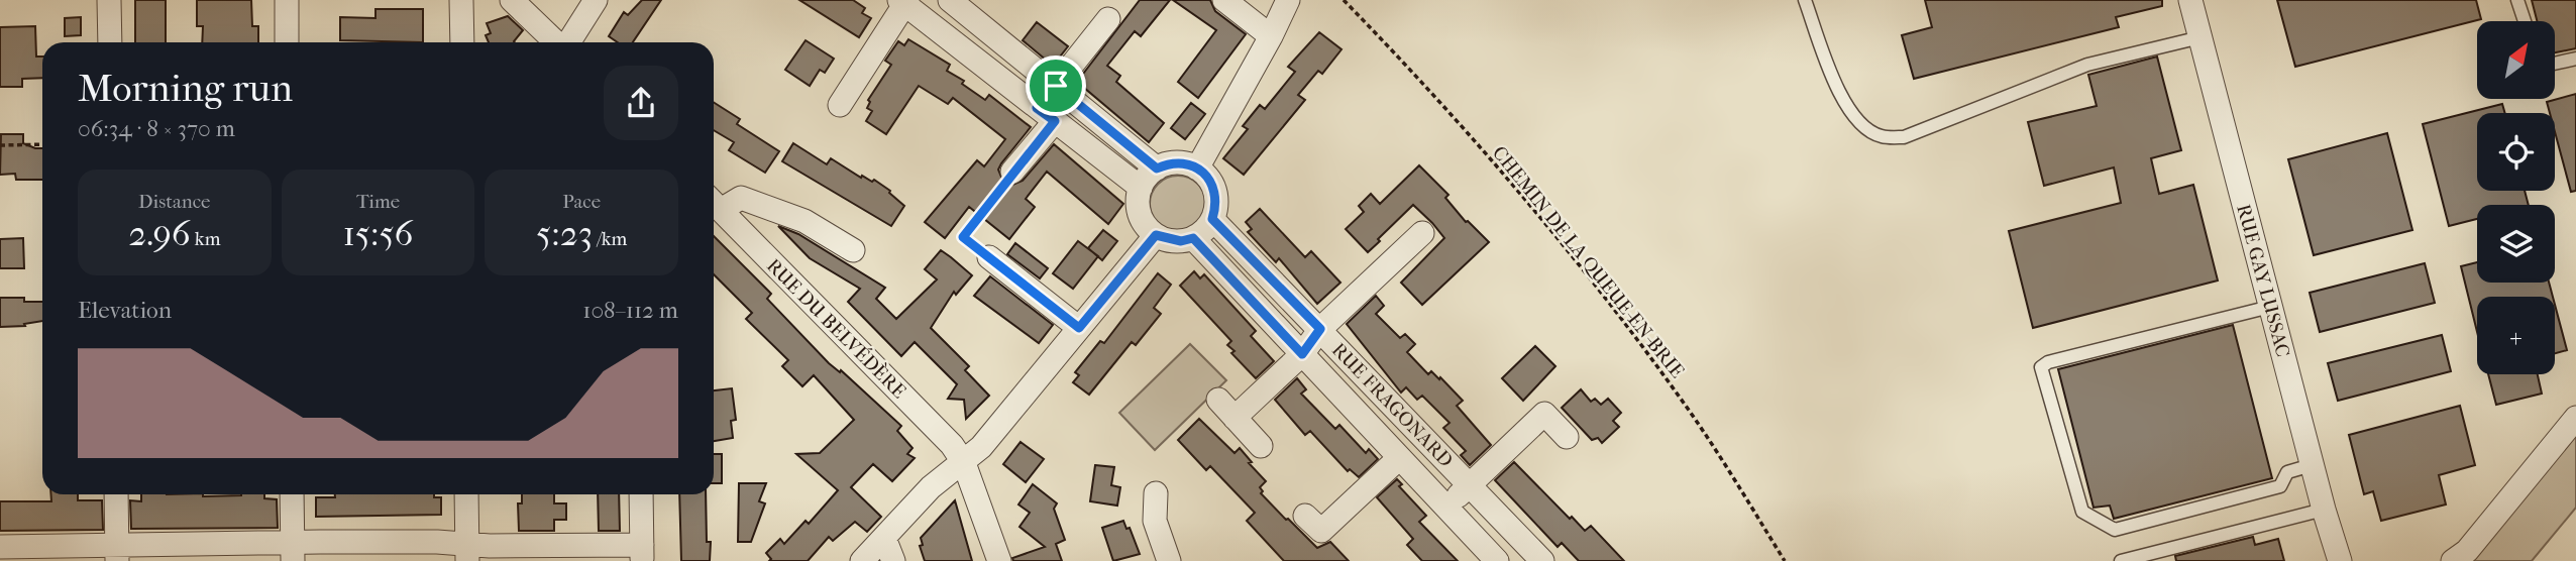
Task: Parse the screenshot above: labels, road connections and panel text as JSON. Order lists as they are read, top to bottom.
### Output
{
  "streets": {
    "street": ["RUE GAY LUSSAC", "RUE DU BELVÉDÈRE", "RUE FRAGONARD"],
    "path": ["CHEMIN DE LA QUEUE-EN-BRIE"]
  },
  "north": "top right",
  "page": {
    "map_buttons": "+",
    "heading": ["Morning run", "06:34 · 8 × 370 m"],
    "stats": [
      ["Distance", "2.96 km"],
      ["Time", "15:56"],
      ["Pace", "5:23 /km"]
    ],
    "chart": ["Elevation", "108–112 m"]
  }
}
